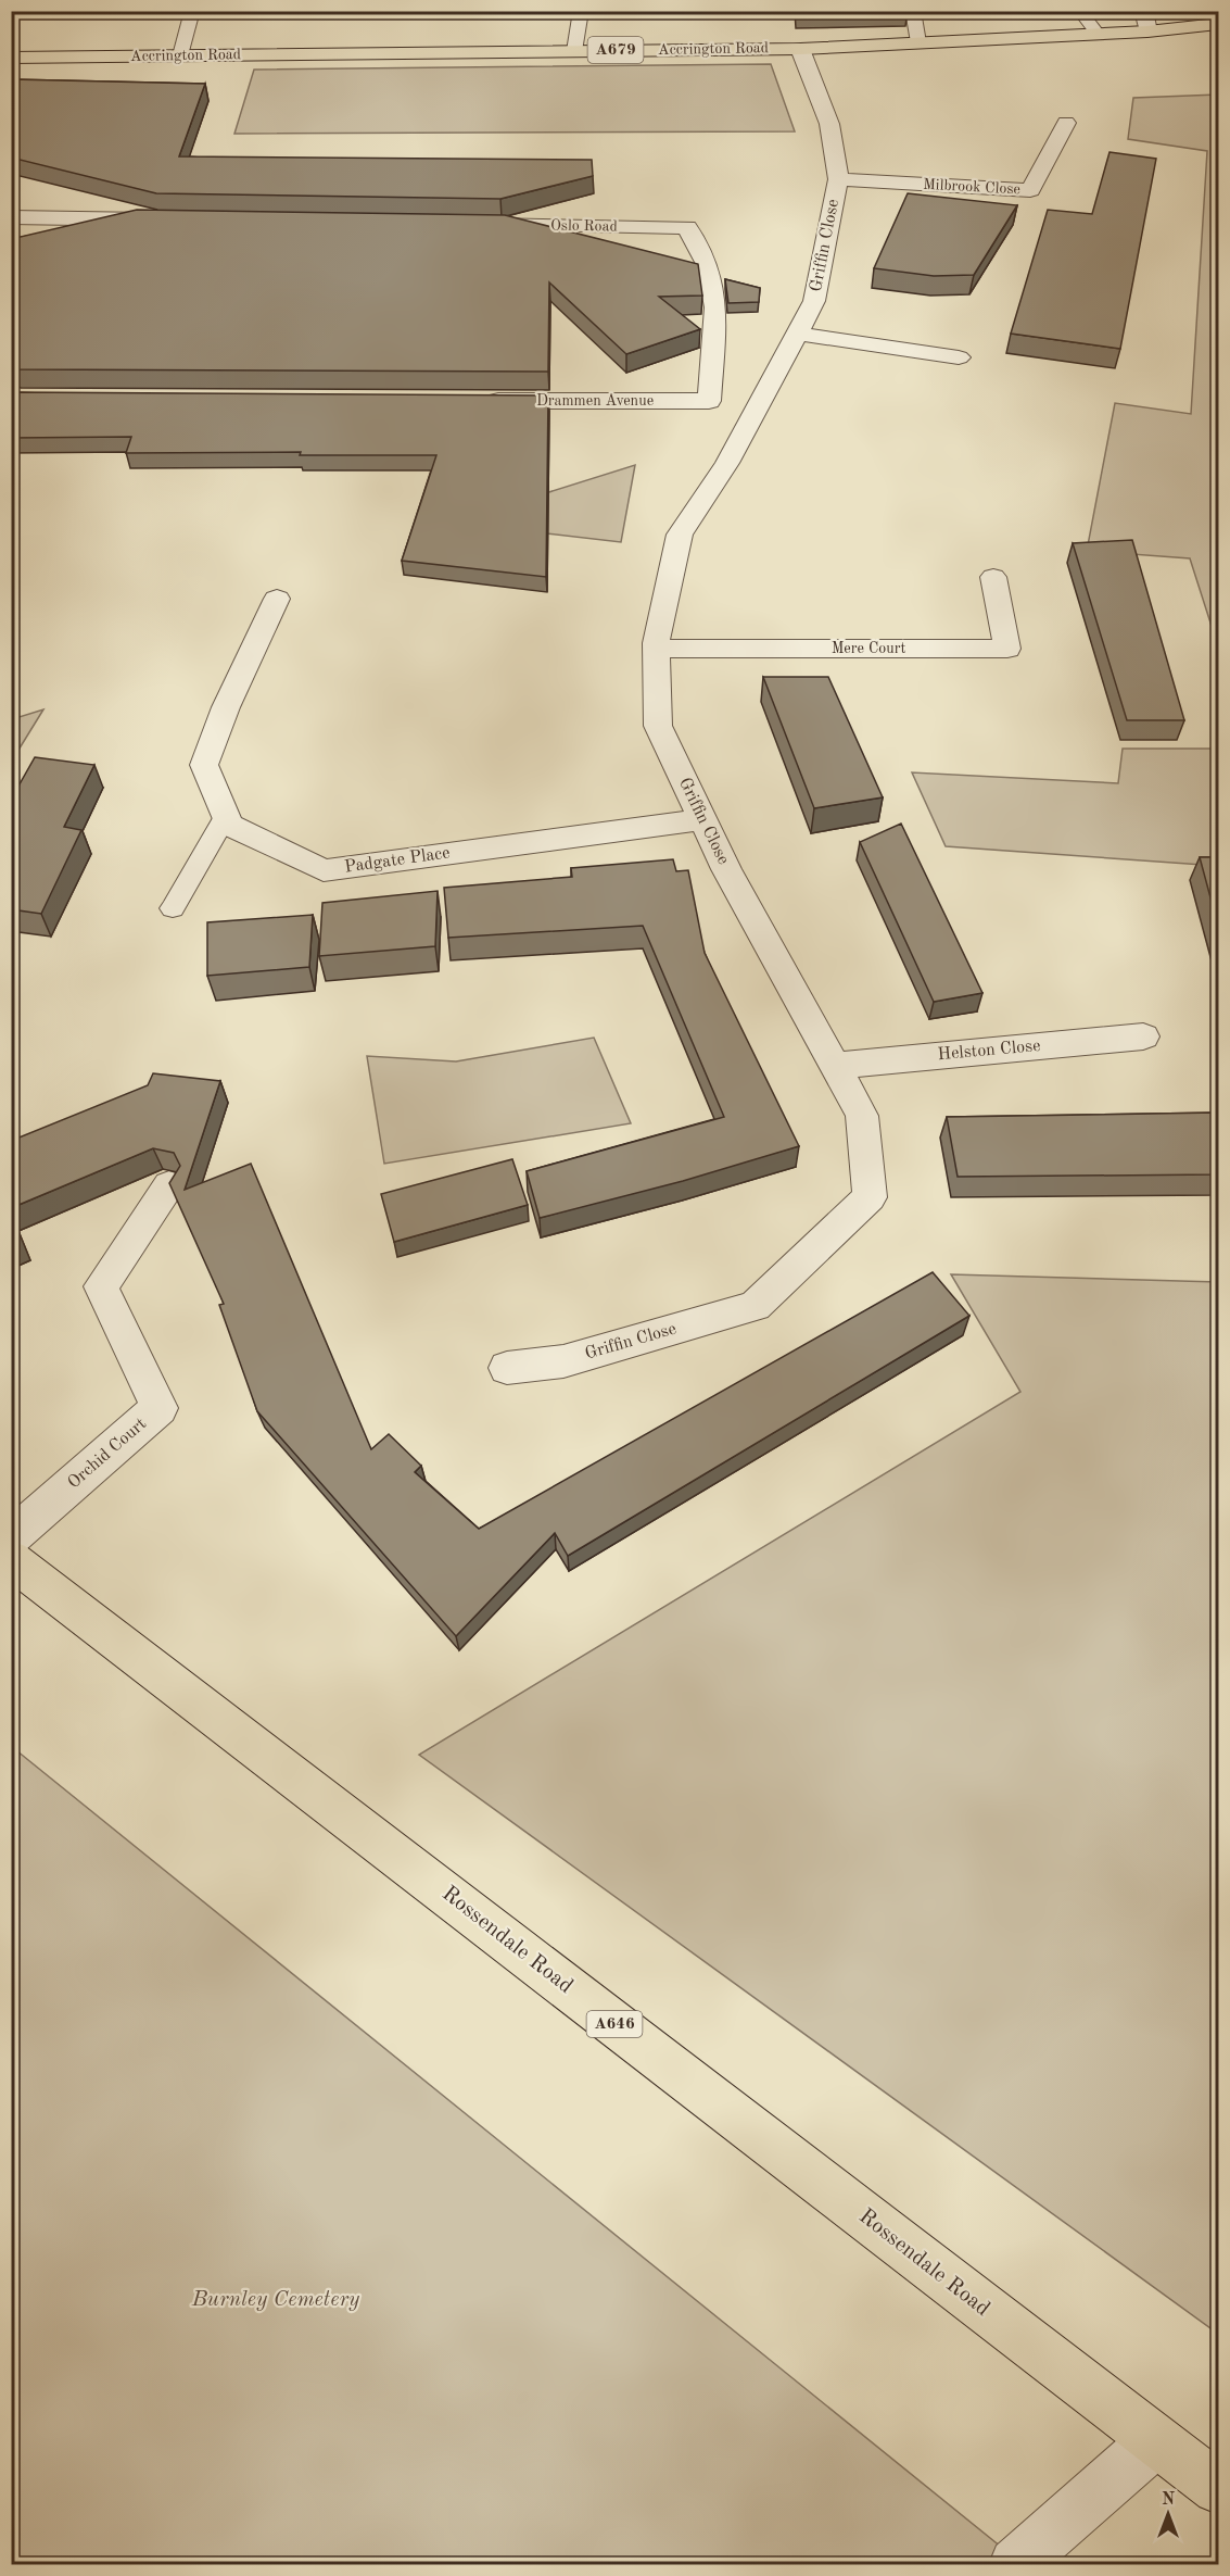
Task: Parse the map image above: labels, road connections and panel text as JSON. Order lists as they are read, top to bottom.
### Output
{
  "streets": {
    "main road": [
      "Accrington Road",
      "A679",
      "Rossendale Road",
      "A646"
    ],
    "street": [
      "Milbrook Close",
      "Oslo Road",
      "Griffin Close",
      "Drammen Avenue",
      "Mere Court",
      "Padgate Place",
      "Helston Close",
      "Orchid Court"
    ]
  },
  "crossings": [
    ["Accrington Road", "Griffin Close"],
    ["Milbrook Close", "Griffin Close"],
    ["Oslo Road", "Drammen Avenue"],
    ["Griffin Close", "Mere Court"],
    ["Griffin Close", "Padgate Place"],
    ["Griffin Close", "Helston Close"]
  ],
  "parks": ["Burnley Cemetery"],
  "north": "top"
}
